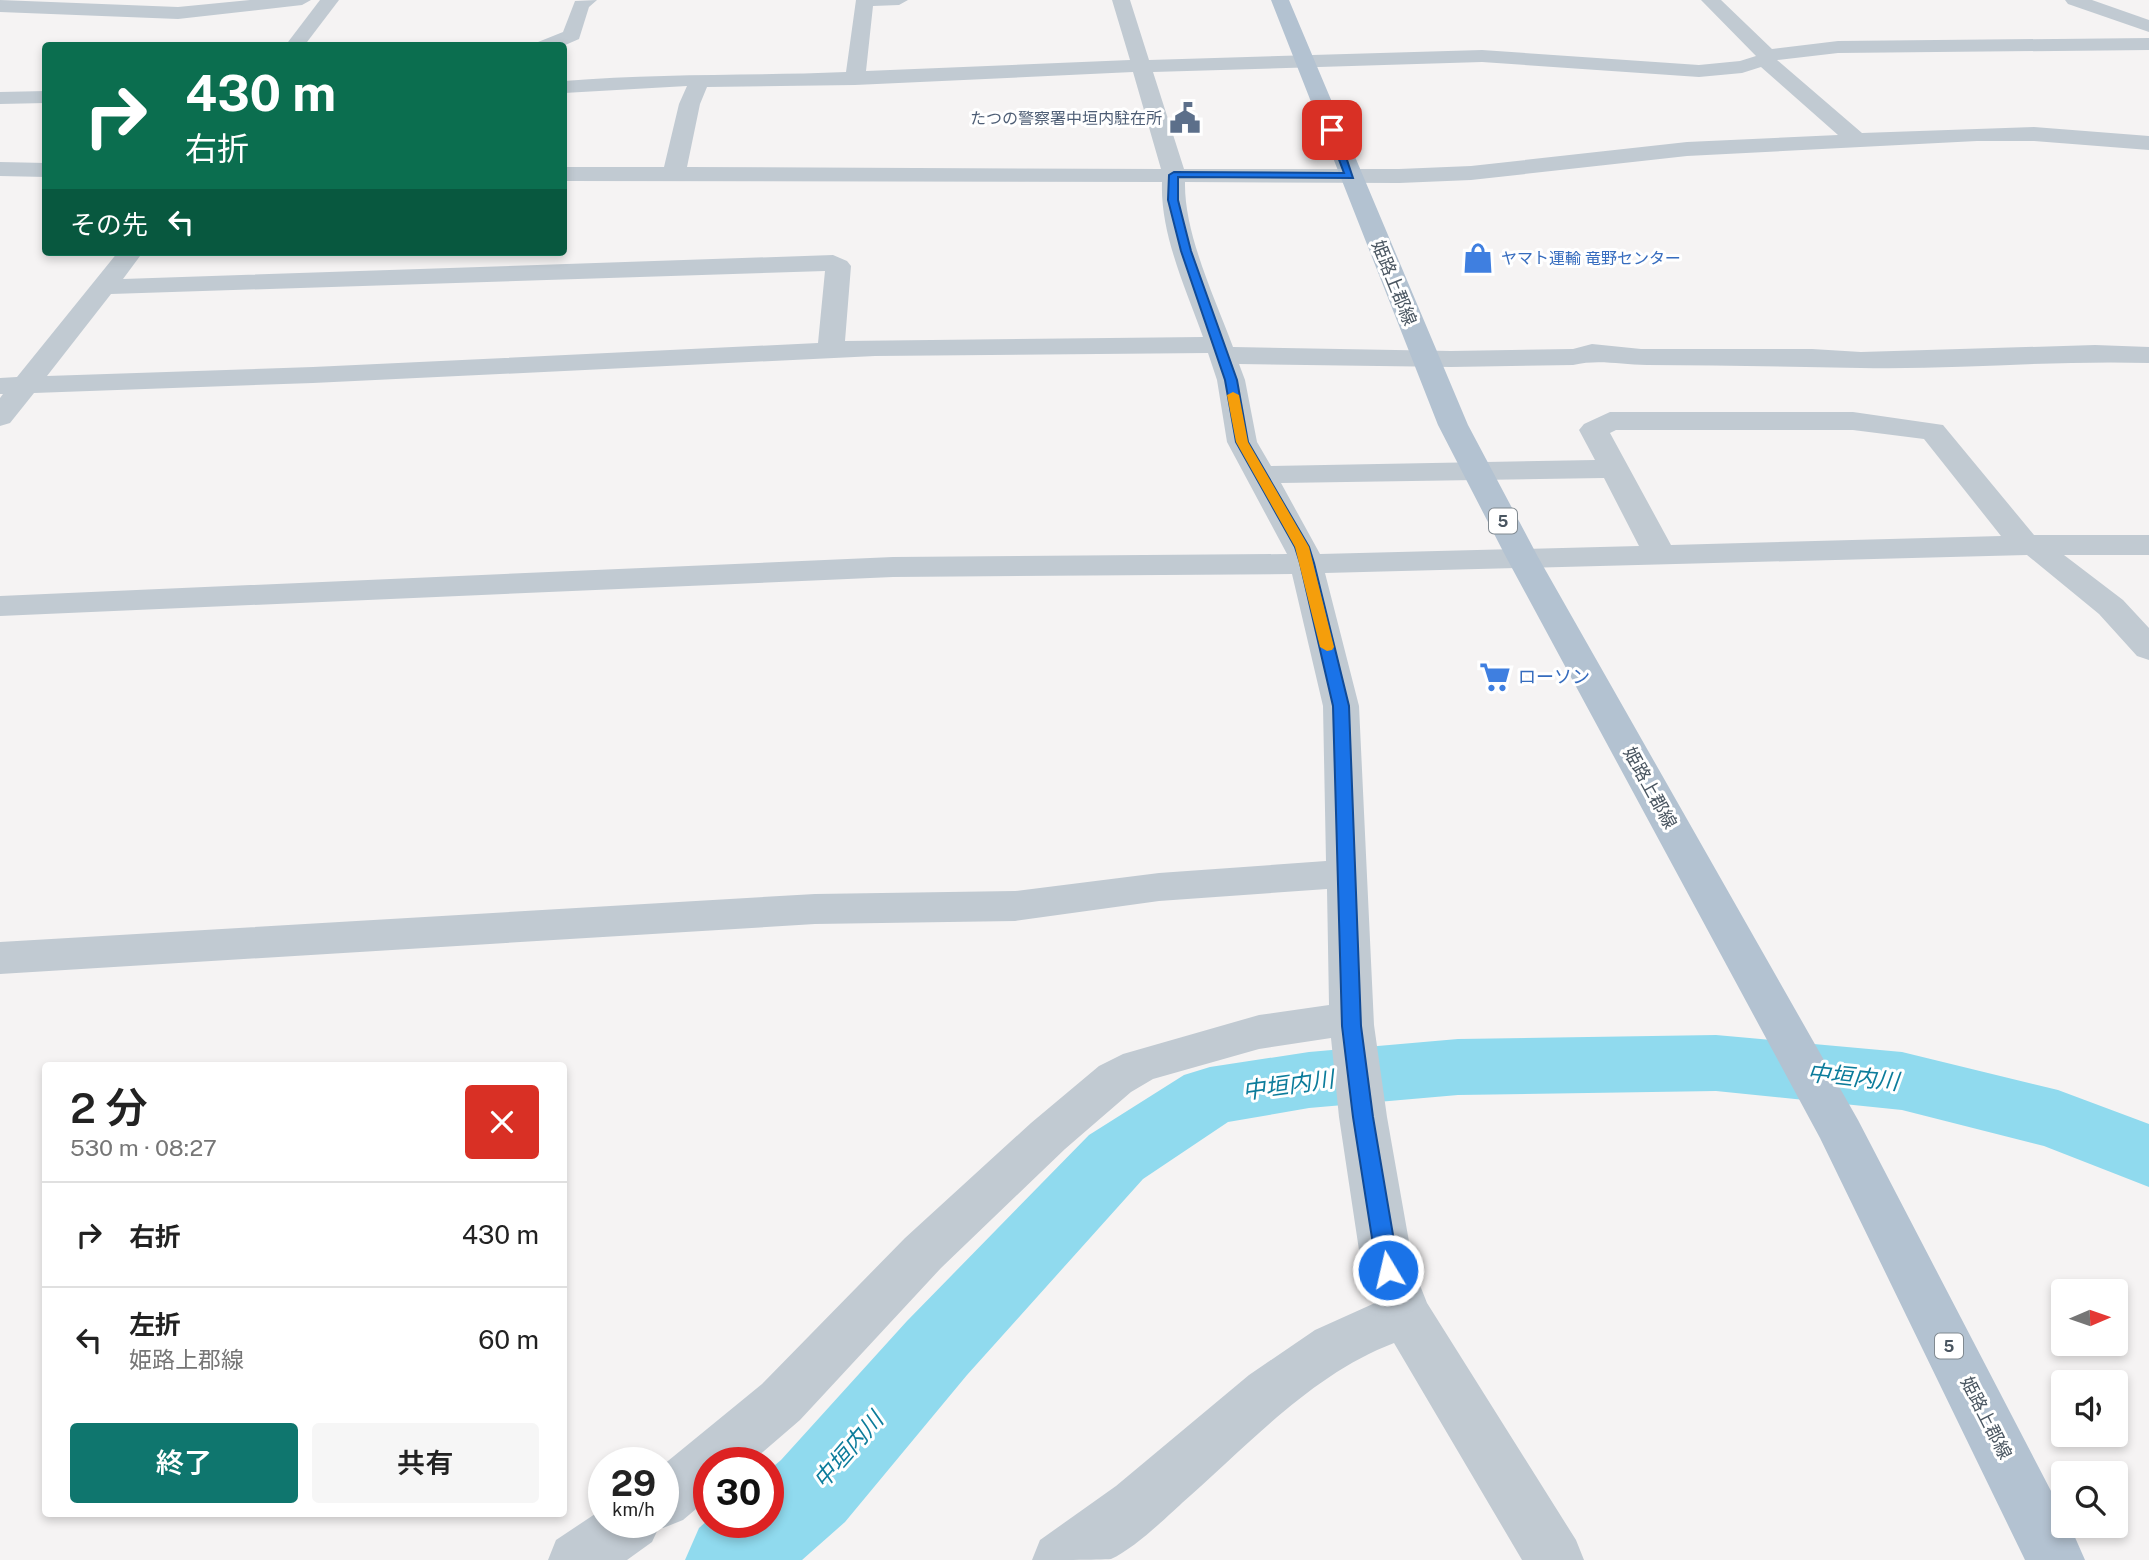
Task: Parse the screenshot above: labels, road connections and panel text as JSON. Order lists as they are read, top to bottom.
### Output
{
  "streets": {
    "main road": ["姫路上郡線", "5"]
  },
  "water": ["中垣内川"],
  "places": {
    "public building": ["たつの警察署中垣内駐在所"],
    "shop": ["ヤマト運輸 竜野センター"],
    "supermarket": ["ローソン"]
  },
  "north": "right",
  "page": {
    "turn": ["430 m", "右折"],
    "then": "その先",
    "heading": ["2 分", "530 m · 08:27"],
    "list": [
      {
        "name": "右折",
        "value": "430 m"
      },
      {
        "name": "左折",
        "note": "姫路上郡線",
        "value": "60 m"
      }
    ],
    "buttons": ["終了", "共有"],
    "speed": "29 km/h",
    "limit": "30"
  }
}
